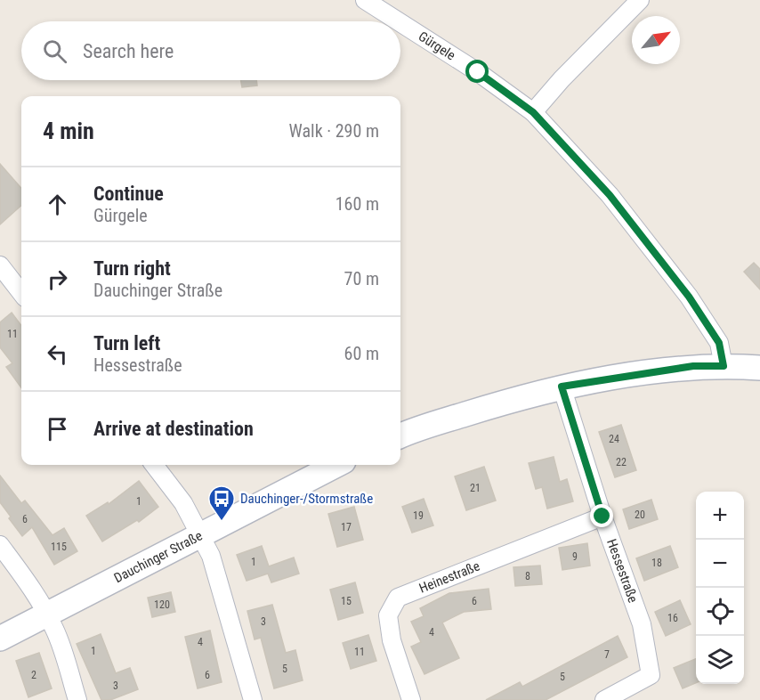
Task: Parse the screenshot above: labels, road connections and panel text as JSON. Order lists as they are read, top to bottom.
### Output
{
  "streets": {
    "main road": ["Dauchinger Straße"],
    "street": ["Gürgele", "Hessestraße", "Heinestraße"]
  },
  "crossings": [
    ["Hessestraße", "Heinestraße"]
  ],
  "places": {
    "bus stop": ["Dauchinger-/Stormstraße"]
  },
  "house_numbers": [
    "11",
    "24",
    "22",
    "21",
    "1",
    "20",
    "19",
    "6",
    "17",
    "115",
    "9",
    "1",
    "18",
    "8",
    "15",
    "6",
    "120",
    "16",
    "3",
    "4",
    "4",
    "1",
    "11",
    "7",
    "5",
    "2",
    "6",
    "5",
    "3"
  ],
  "north": "top right",
  "page": {
    "search": "Search here",
    "heading": ["4 min", "Walk · 290 m"],
    "list": [
      ["Continue", "Gürgele", "160 m"],
      ["Turn right", "Dauchinger Straße", "70 m"],
      ["Turn left", "Hessestraße", "60 m"],
      "Arrive at destination"
    ],
    "map_buttons": ["+", "−"]
  }
}
